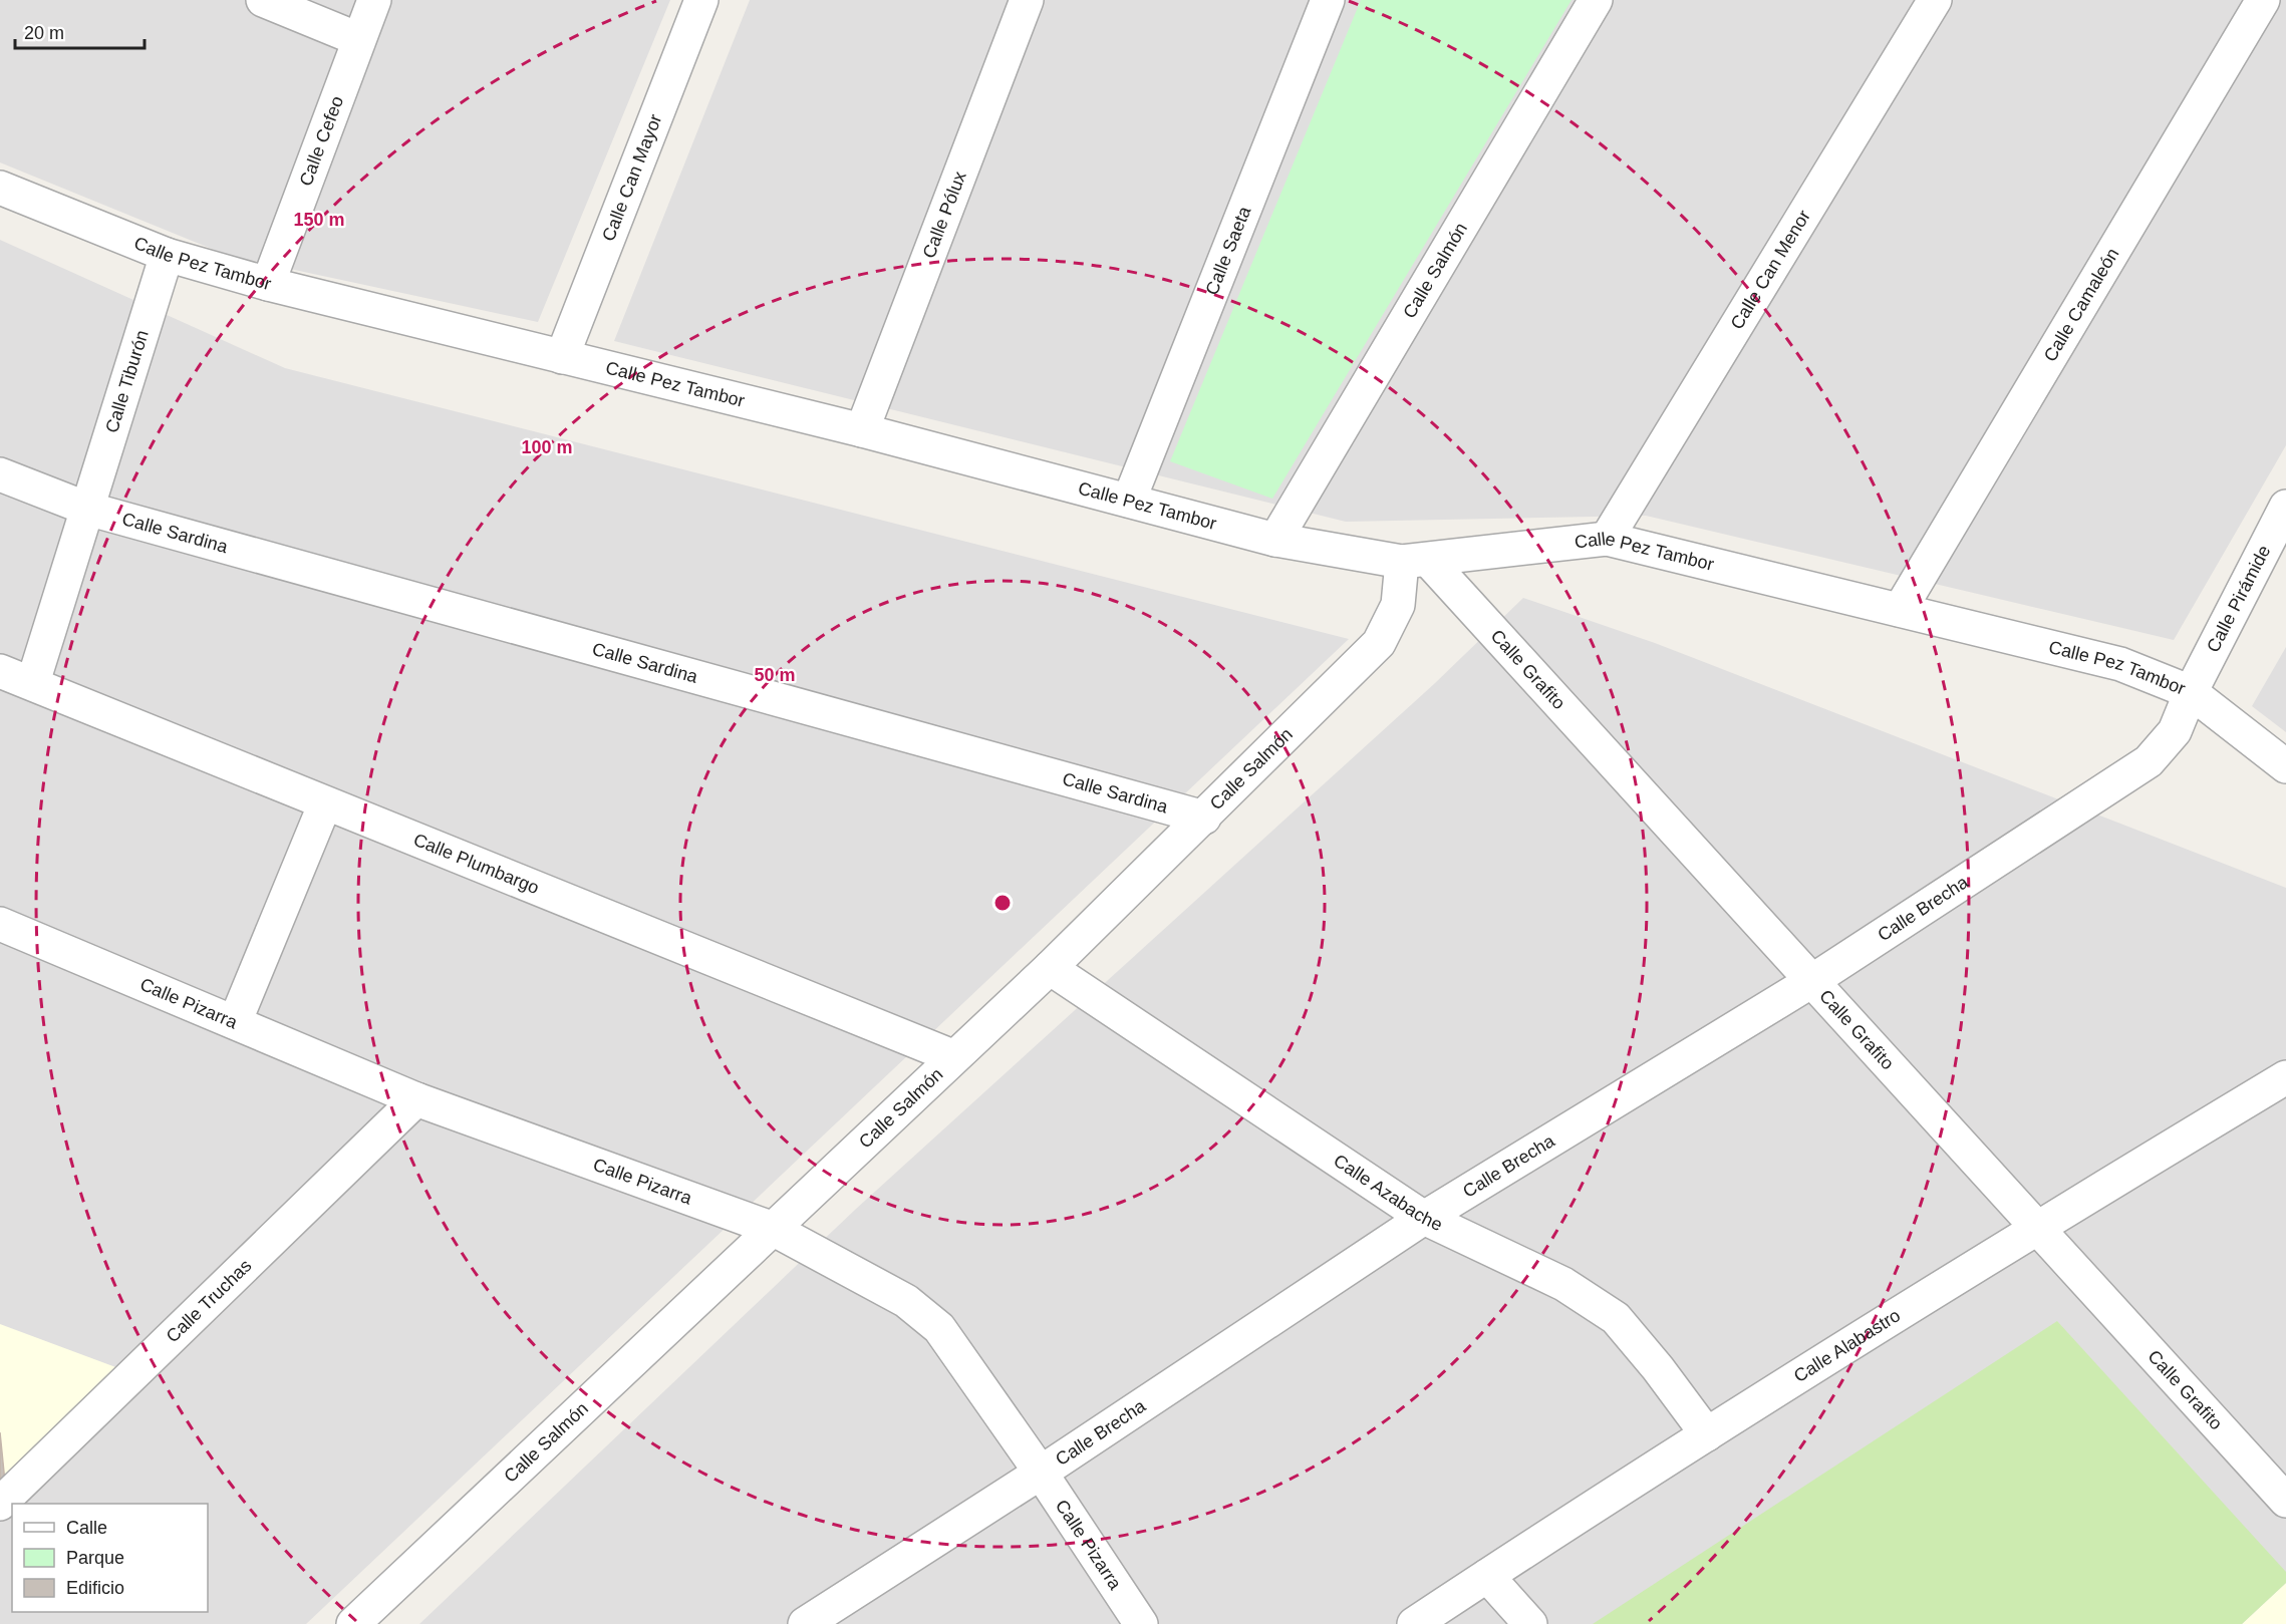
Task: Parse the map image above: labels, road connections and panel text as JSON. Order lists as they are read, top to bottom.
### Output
{
  "streets": {
    "street": [
      "Calle Cefeo",
      "Calle Can Mayor",
      "Calle Pólux",
      "Calle Saeta",
      "Calle Pez Tambor",
      "Calle Salmón",
      "Calle Can Menor",
      "Calle Camaleón",
      "Calle Tiburón",
      "Calle Sardina",
      "Calle Pirámide",
      "Calle Grafito",
      "Calle Plumbargo",
      "Calle Brecha",
      "Calle Pizarra",
      "Calle Azabache",
      "Calle Truchas",
      "Calle Alabastro"
    ]
  },
  "crossings": [
    ["Calle Cefeo", "Calle Pez Tambor"],
    ["Calle Can Mayor", "Calle Pez Tambor"],
    ["Calle Pólux", "Calle Pez Tambor"],
    ["Calle Saeta", "Calle Pez Tambor"],
    ["Calle Pez Tambor", "Calle Salmón"],
    ["Calle Pez Tambor", "Calle Can Menor"],
    ["Calle Pez Tambor", "Calle Camaleón"],
    ["Calle Pez Tambor", "Calle Tiburón"],
    ["Calle Pez Tambor", "Calle Pirámide"],
    ["Calle Pez Tambor", "Calle Grafito"],
    ["Calle Pez Tambor", "Calle Brecha"],
    ["Calle Salmón", "Calle Sardina"],
    ["Calle Salmón", "Calle Grafito"],
    ["Calle Salmón", "Calle Plumbargo"],
    ["Calle Salmón", "Calle Pizarra"],
    ["Calle Salmón", "Calle Azabache"],
    ["Calle Tiburón", "Calle Sardina"],
    ["Calle Pirámide", "Calle Brecha"],
    ["Calle Grafito", "Calle Brecha"],
    ["Calle Grafito", "Calle Alabastro"],
    ["Calle Brecha", "Calle Pizarra"],
    ["Calle Brecha", "Calle Azabache"],
    ["Calle Pizarra", "Calle Truchas"],
    ["Calle Azabache", "Calle Alabastro"]
  ],
  "legend": ["Calle", "Parque", "Edificio"],
  "scale_bar": "20 m",
  "rings": ["150 m", "100 m", "50 m"]
}
